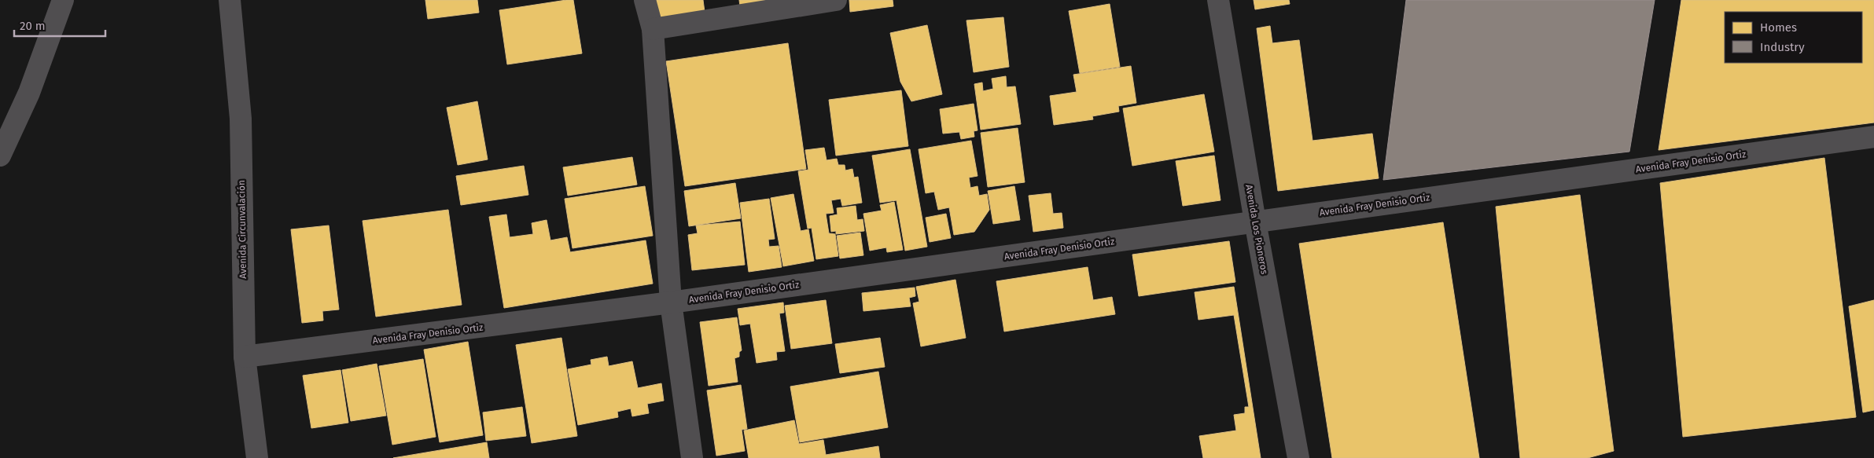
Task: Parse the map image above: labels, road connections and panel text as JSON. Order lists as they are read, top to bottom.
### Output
{
  "streets": {
    "street": ["Avenida Fray Denisio Ortiz", "Avenida Circunvalación", "Avenida Los Pioneros"]
  },
  "crossings": [
    ["Avenida Fray Denisio Ortiz", "Avenida Circunvalación"],
    ["Avenida Fray Denisio Ortiz", "Avenida Los Pioneros"]
  ],
  "legend": ["Homes", "Industry"],
  "scale_bar": "20 m"
}
